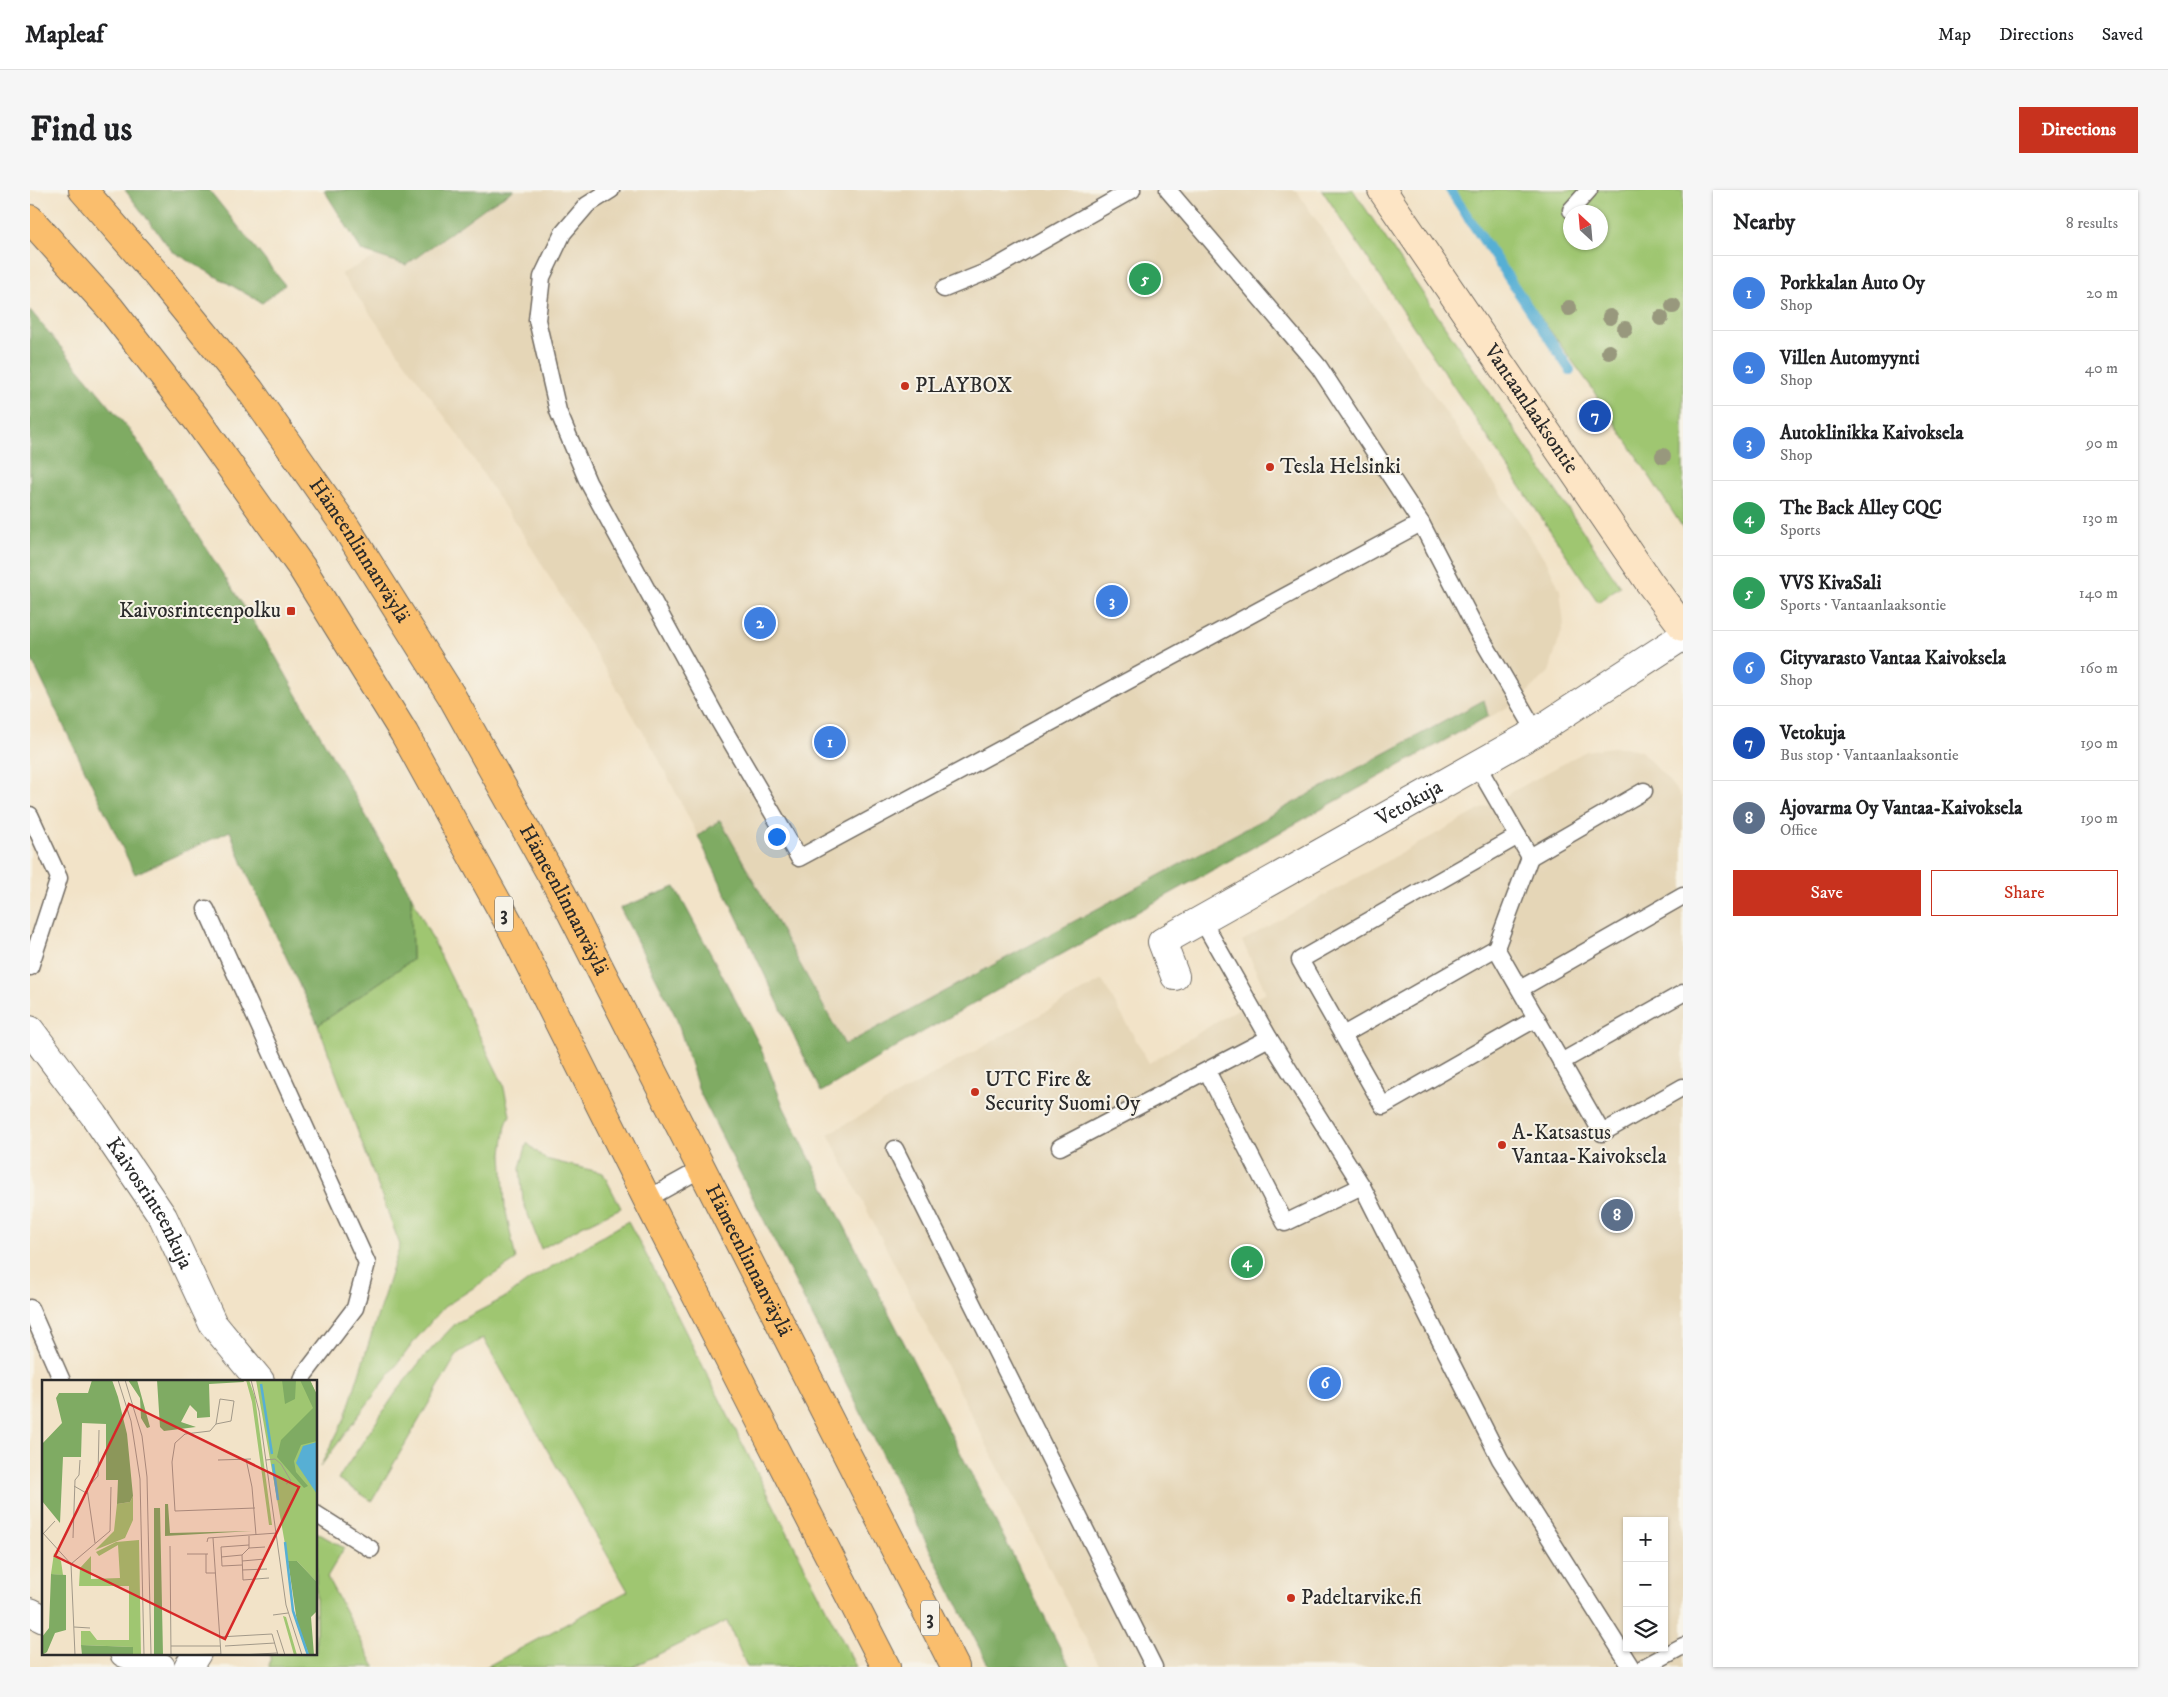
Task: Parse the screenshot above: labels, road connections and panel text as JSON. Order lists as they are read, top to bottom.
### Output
{
  "streets": {
    "highway": ["Hämeenlinnanväylä", "3"],
    "main road": ["Vantaanlaaksontie"],
    "street": ["Vetokuja", "Kaivosrinteenkuja"]
  },
  "places": {
    "other": [
      "PLAYBOX",
      "Tesla Helsinki",
      "UTC Fire & Security Suomi Oy",
      "A-Katsastus Vantaa-Kaivoksela",
      "Padeltarvike.fi"
    ],
    "transit": ["Kaivosrinteenpolku"]
  },
  "north": "top left",
  "page": {
    "header": "Mapleaf",
    "nav": ["Map", "Directions", "Saved"],
    "buttons": [
      "Directions",
      ["Save", "Share"]
    ],
    "title": "Find us",
    "heading": ["Nearby", "8 results"],
    "list": [
      {
        "mark": "1",
        "name": "Porkkalan Auto Oy",
        "note": "Shop",
        "value": "20 m"
      },
      {
        "mark": "2",
        "name": "Villen Automyynti",
        "note": "Shop",
        "value": "40 m"
      },
      {
        "mark": "3",
        "name": "Autoklinikka Kaivoksela",
        "note": "Shop",
        "value": "90 m"
      },
      {
        "mark": "4",
        "name": "The Back Alley CQC",
        "note": "Sports",
        "value": "130 m"
      },
      {
        "mark": "5",
        "name": "VVS KivaSali",
        "note": "Sports · Vantaanlaaksontie",
        "value": "140 m"
      },
      {
        "mark": "6",
        "name": "Cityvarasto Vantaa Kaivoksela",
        "note": "Shop",
        "value": "160 m"
      },
      {
        "mark": "7",
        "name": "Vetokuja",
        "note": "Bus stop · Vantaanlaaksontie",
        "value": "190 m"
      },
      {
        "mark": "8",
        "name": "Ajovarma Oy Vantaa-Kaivoksela",
        "note": "Office",
        "value": "190 m"
      }
    ],
    "pins": [
      "5",
      "7",
      "3",
      "2",
      "1",
      "8",
      "4",
      "6"
    ],
    "map_buttons": ["+", "−"]
  }
}
